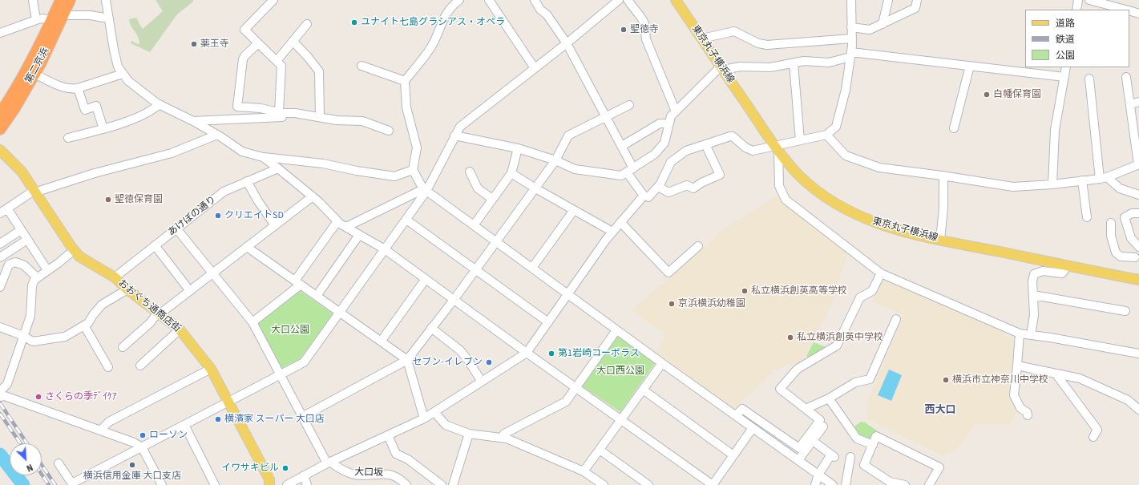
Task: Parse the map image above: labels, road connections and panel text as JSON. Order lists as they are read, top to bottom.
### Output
{
  "streets": {
    "highway": ["第二京浜"],
    "main road": ["東京丸子横浜線", "おおぐち通商店街"],
    "street": ["あけぼの通り", "大口坂"]
  },
  "crossings": [
    ["あけぼの通り", "おおぐち通商店街"]
  ],
  "districts": ["西大口"],
  "parks": ["大口公園", "大口西公園"],
  "places": [
    "ユナイト七島グラシアス・オペラ",
    "聖徳寺",
    "薬王寺",
    "白幡保育園",
    "聖徳保育園",
    "クリエイトSD",
    "私立横浜創英高等学校",
    "京浜横浜幼稚園",
    "私立横浜創英中学校",
    "第1岩崎コーポラス",
    "セブン-イレブン",
    "横浜市立神奈川中学校",
    "さくらの季ﾃﾞｲｹｱ",
    "横濱家 スーパー 大口店",
    "ローソン",
    "横浜信用金庫 大口支店",
    "イワサキビル"
  ],
  "legend": ["道路", "鉄道", "公園"],
  "north": "bottom right"
}
